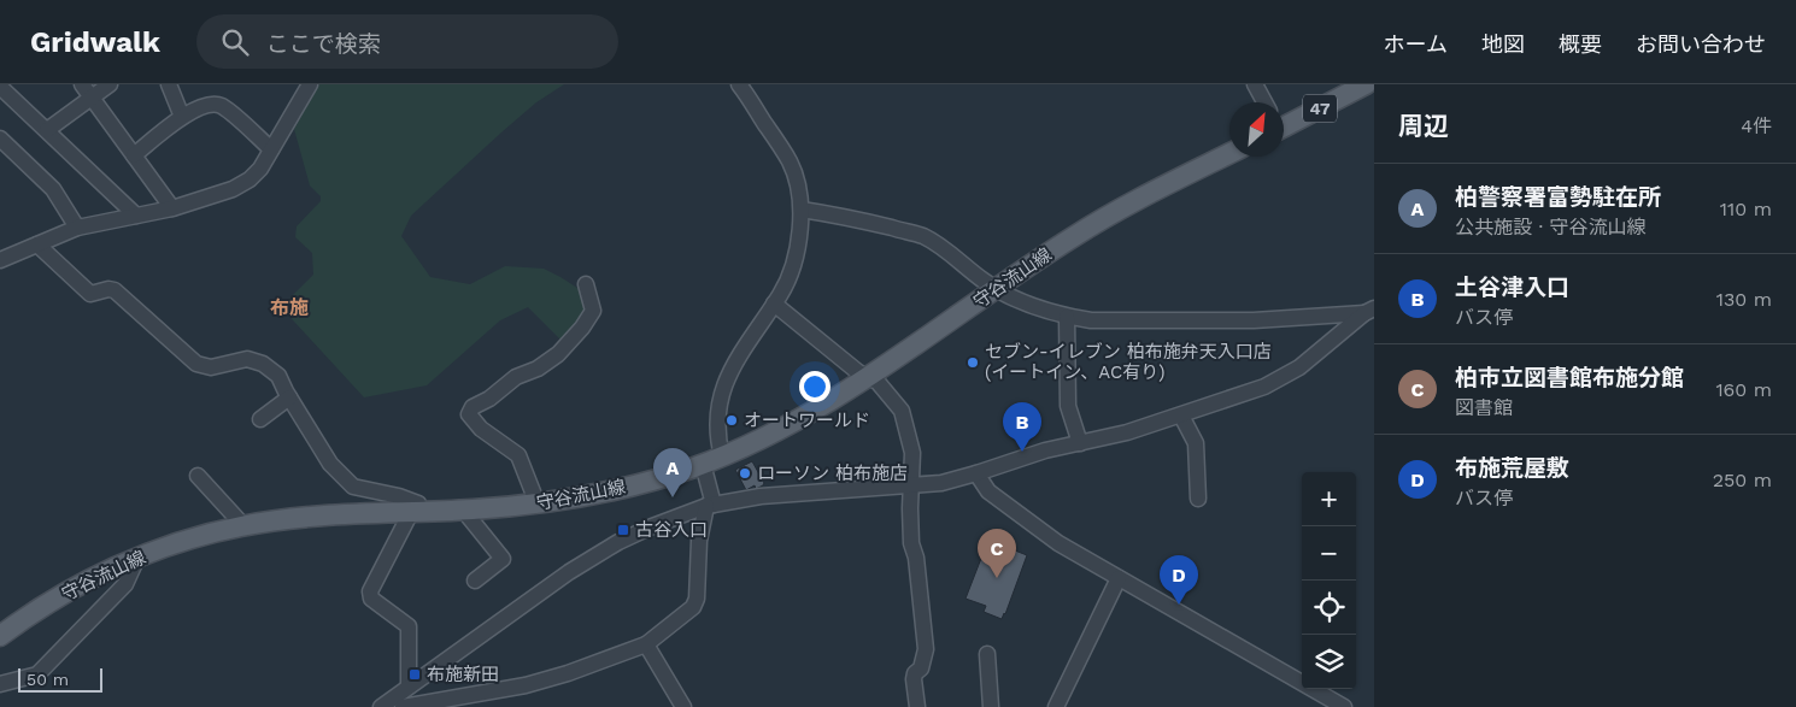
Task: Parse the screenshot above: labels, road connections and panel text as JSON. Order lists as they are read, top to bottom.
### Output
{
  "streets": {
    "main road": ["47", "守谷流山線"]
  },
  "districts": ["布施"],
  "places": {
    "other": ["セブン-イレブン 柏布施弁天入口店 (イートイン、AC有り)", "オートワールド", "ローソン 柏布施店"],
    "transit": ["古谷入口", "布施新田"]
  },
  "scale_bar": "50 m",
  "north": "top right",
  "page": {
    "header": "Gridwalk",
    "search": "ここで検索",
    "nav": [
      "ホーム",
      "地図",
      "概要",
      "お問い合わせ"
    ],
    "heading": ["周辺", "4件"],
    "list": [
      {
        "mark": "A",
        "name": "柏警察署富勢駐在所",
        "note": "公共施設 · 守谷流山線",
        "value": "110 m"
      },
      {
        "mark": "B",
        "name": "土谷津入口",
        "note": "バス停",
        "value": "130 m"
      },
      {
        "mark": "C",
        "name": "柏市立図書館布施分館",
        "note": "図書館",
        "value": "160 m"
      },
      {
        "mark": "D",
        "name": "布施荒屋敷",
        "note": "バス停",
        "value": "250 m"
      }
    ],
    "pins": [
      "B",
      "A",
      "C",
      "D"
    ],
    "map_buttons": ["+", "−"],
    "scale": "50 m"
  }
}
